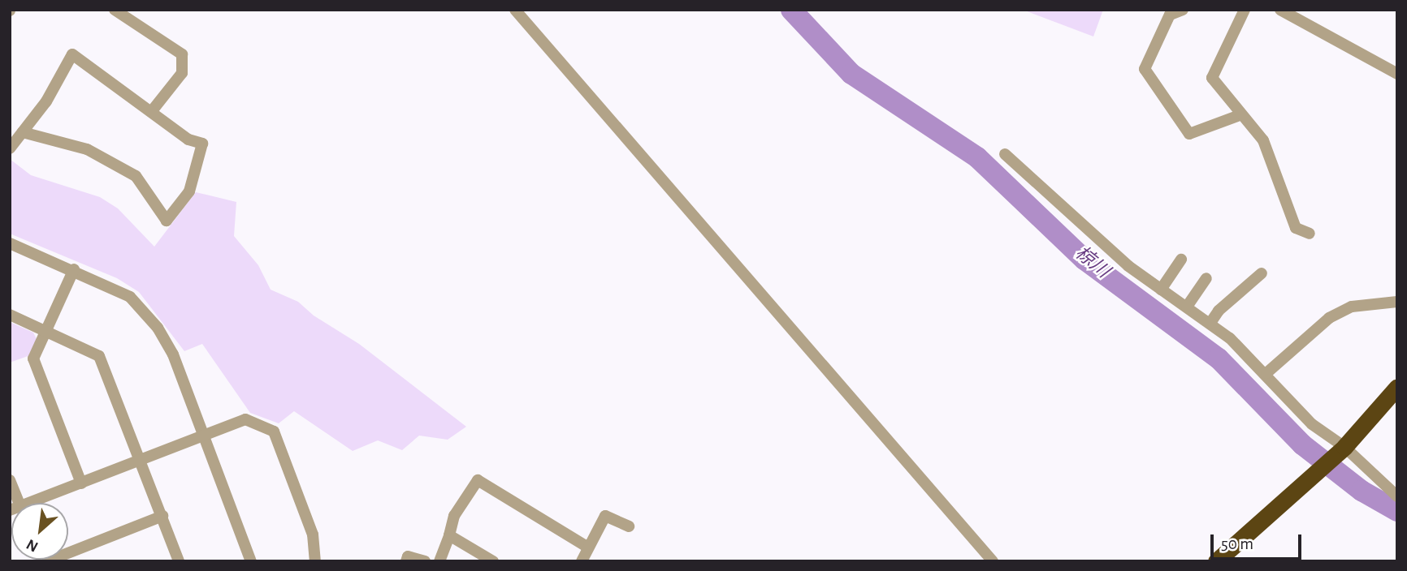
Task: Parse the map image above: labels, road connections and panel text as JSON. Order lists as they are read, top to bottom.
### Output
{
  "water": ["椋川"],
  "scale_bar": "50 m",
  "north": "bottom left"
}
